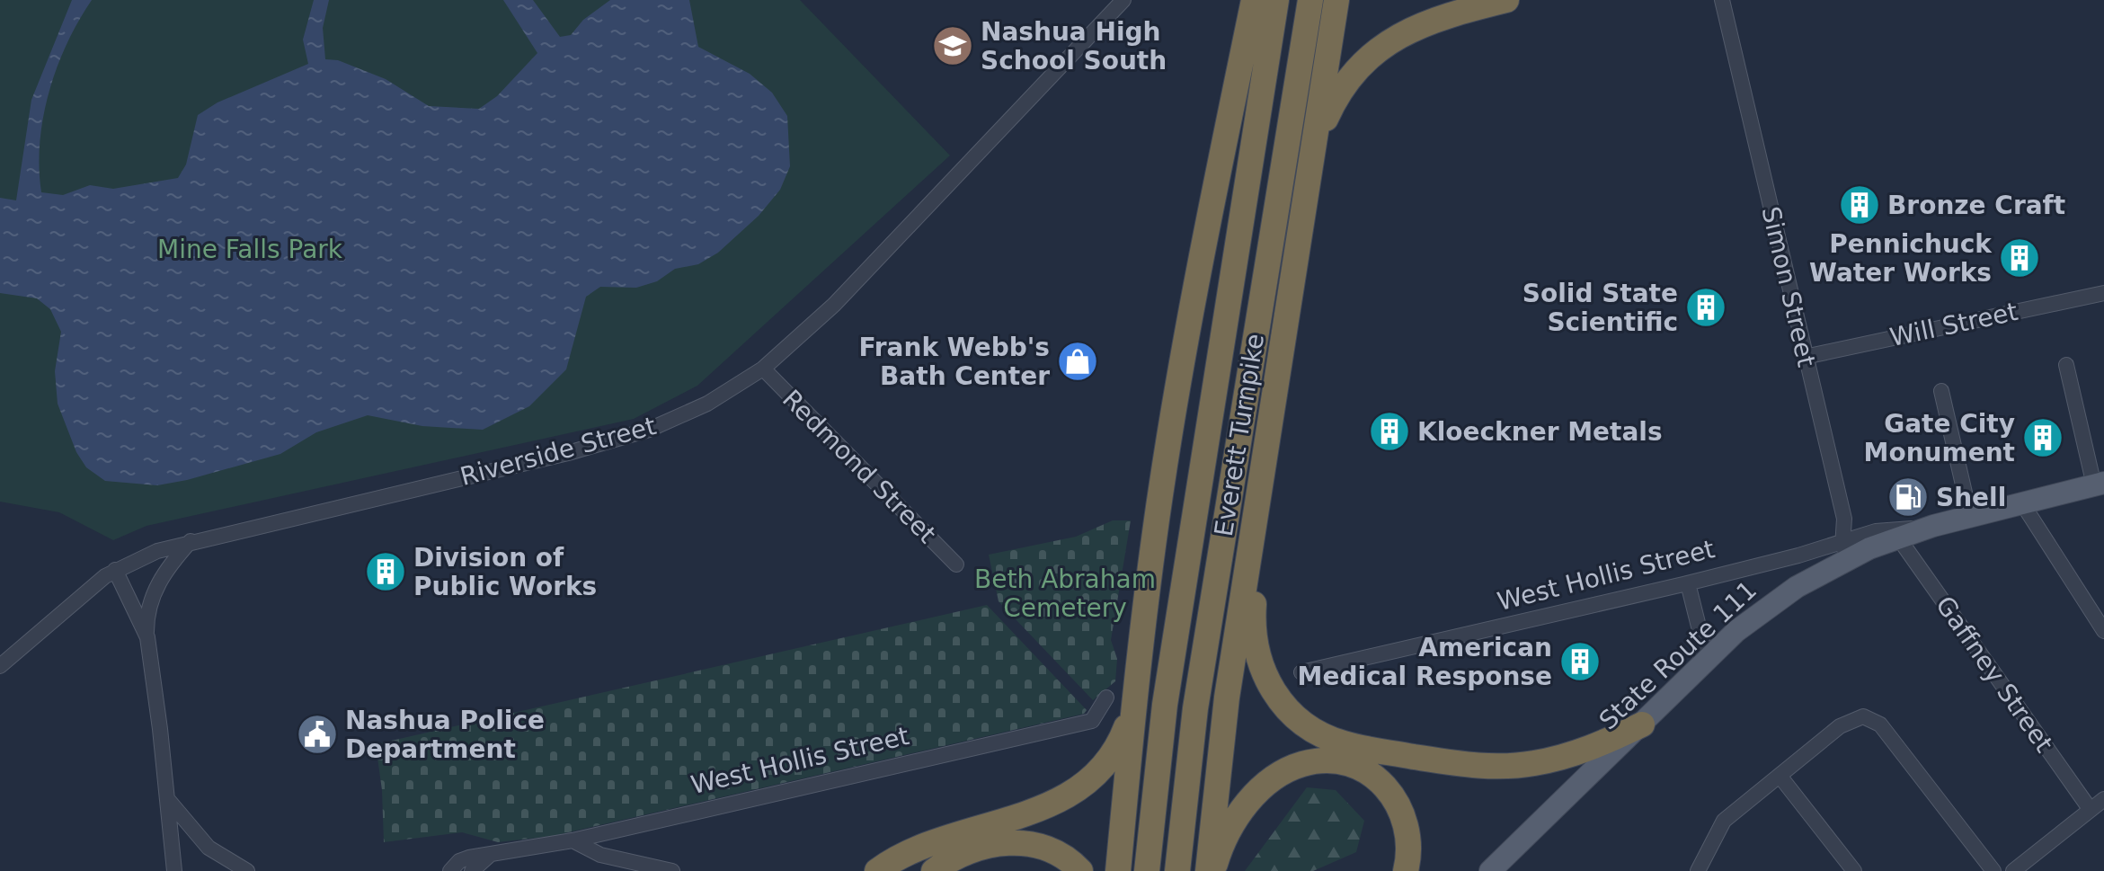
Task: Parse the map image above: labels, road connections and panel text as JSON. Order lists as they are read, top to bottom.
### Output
{
  "streets": {
    "highway": ["Everett Turnpike"],
    "main road": ["West Hollis Street", "State Route 111"],
    "street": [
      "Simon Street",
      "Will Street",
      "Riverside Street",
      "Redmond Street",
      "Gaffney Street"
    ]
  },
  "crossings": [
    ["Simon Street", "Will Street"],
    ["Simon Street", "West Hollis Street"],
    ["Riverside Street", "Redmond Street"],
    ["West Hollis Street", "State Route 111"],
    ["State Route 111", "Gaffney Street"]
  ],
  "parks": ["Mine Falls Park", "Beth Abraham Cemetery"],
  "places": {
    "school or university": ["Nashua High School South"],
    "building": [
      "Bronze Craft",
      "Pennichuck Water Works",
      "Solid State Scientific",
      "Kloeckner Metals",
      "Gate City Monument",
      "Division of Public Works",
      "American Medical Response"
    ],
    "shop": ["Frank Webb's Bath Center"],
    "fuel station": ["Shell"],
    "public building": ["Nashua Police Department"]
  }
}
